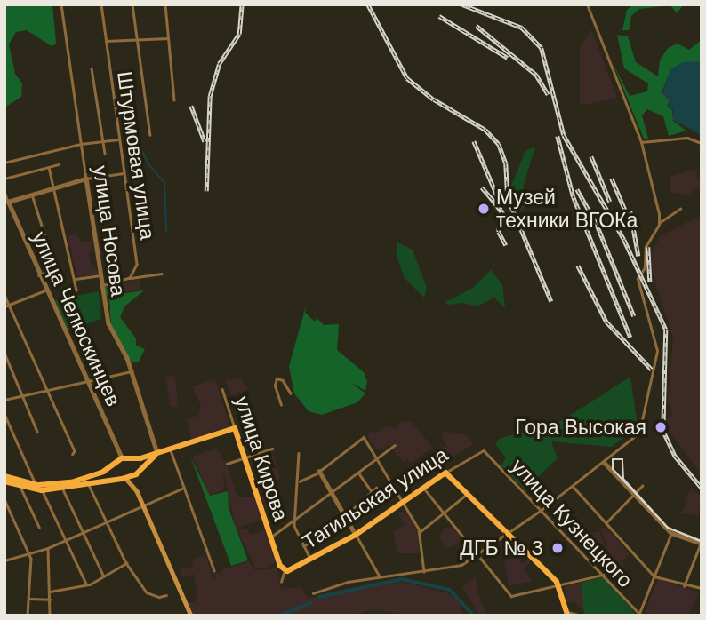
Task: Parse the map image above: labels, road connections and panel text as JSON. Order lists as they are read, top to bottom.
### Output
{
  "streets": {
    "main road": ["улица Кирова", "Тагильская улица"],
    "street": [
      "Штурмовая улица",
      "улица Носова",
      "улица Челюскинцев",
      "улица Кузнецкого"
    ]
  },
  "crossings": [
    ["улица Кирова", "Тагильская улица"],
    ["Тагильская улица", "улица Кузнецкого"]
  ],
  "places": ["Музей техники ВГОКа", "Гора Высокая", "ДГБ № 3"]
}
